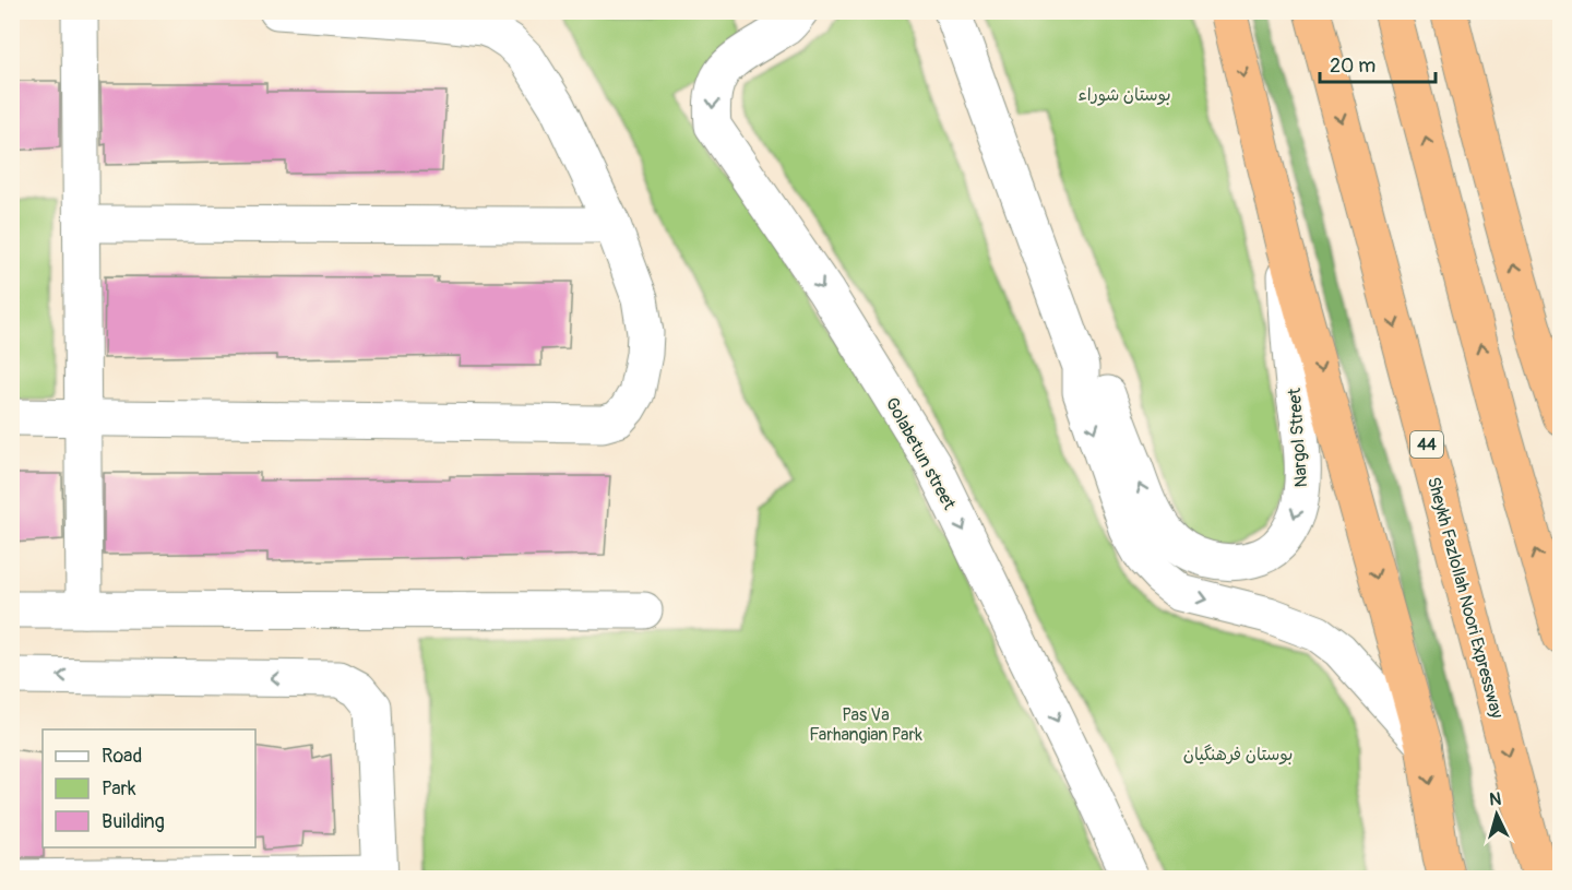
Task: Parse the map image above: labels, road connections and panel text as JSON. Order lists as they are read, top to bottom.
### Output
{
  "streets": {
    "highway": ["44", "Sheykh Fazlollah Noori Expressway"],
    "street": ["Nargol Street", "Golabetun street"]
  },
  "one_way": ["Golabetun street"],
  "parks": ["بوستان شوراء", "Pas Va Farhangian Park", "بوستان فرهنگیان"],
  "legend": ["Road", "Park", "Building"],
  "scale_bar": "20 m",
  "north": "top"
}
